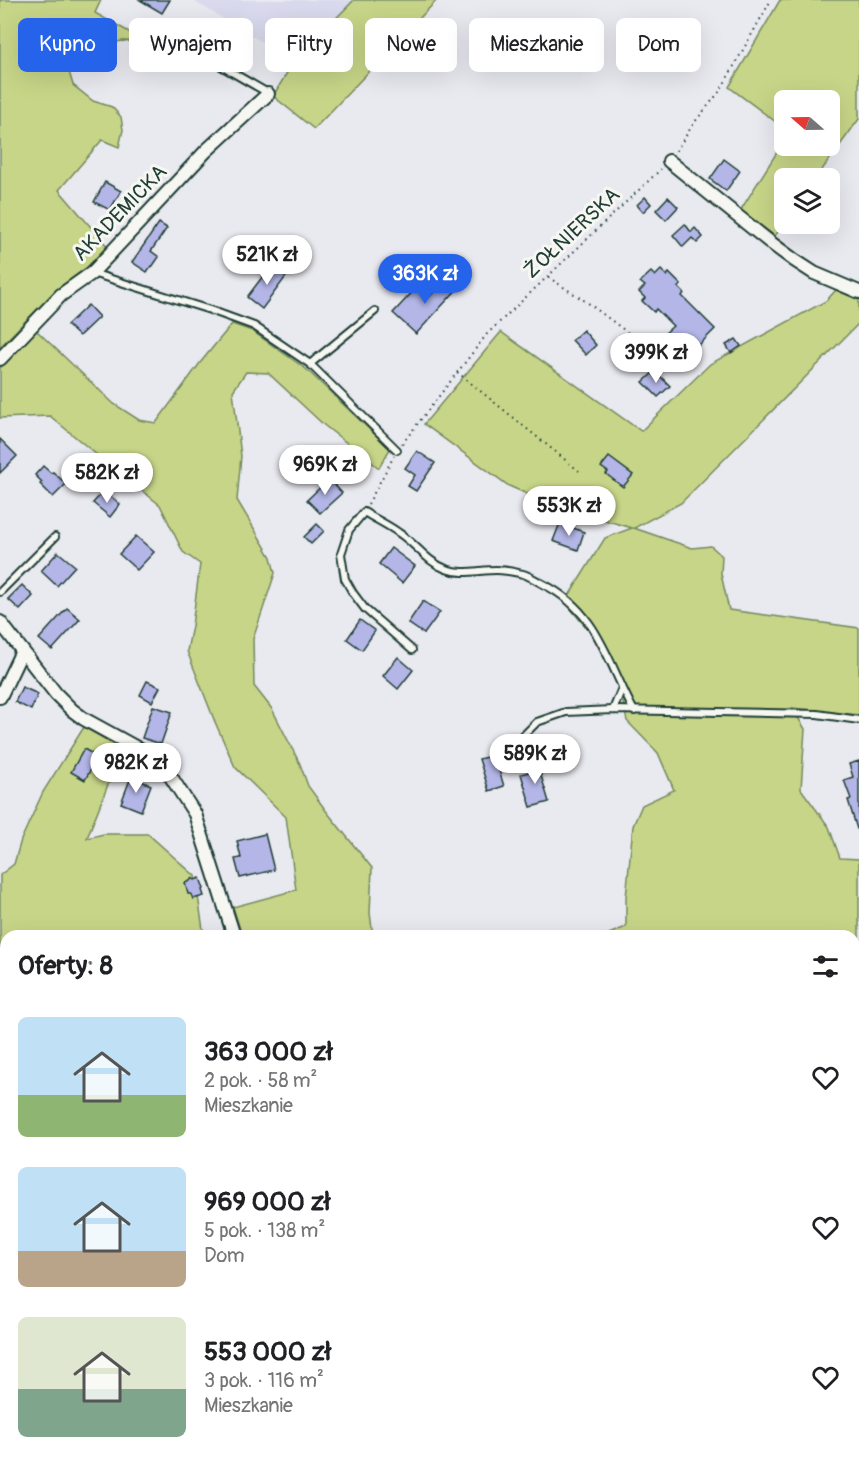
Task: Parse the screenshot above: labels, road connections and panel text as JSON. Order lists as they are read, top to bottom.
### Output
{
  "streets": {
    "street": ["AKADEMICKA"],
    "path": ["ŻOŁNIERSKA"]
  },
  "north": "left",
  "page": {
    "chip": [
      "Kupno",
      "Wynajem",
      "Filtry",
      "Nowe",
      "Mieszkanie",
      "Dom"
    ],
    "price": [
      "521K zł",
      "363K zł",
      "399K zł",
      "969K zł",
      "582K zł",
      "553K zł",
      "589K zł",
      "982K zł"
    ],
    "heading": "Oferty: 8",
    "list": [
      {
        "name": "363 000 zł",
        "note": "2 pok. · 58 m² · Mieszkanie"
      },
      {
        "name": "969 000 zł",
        "note": "5 pok. · 138 m² · Dom"
      },
      {
        "name": "553 000 zł",
        "note": "3 pok. · 116 m² · Mieszkanie"
      }
    ]
  }
}
